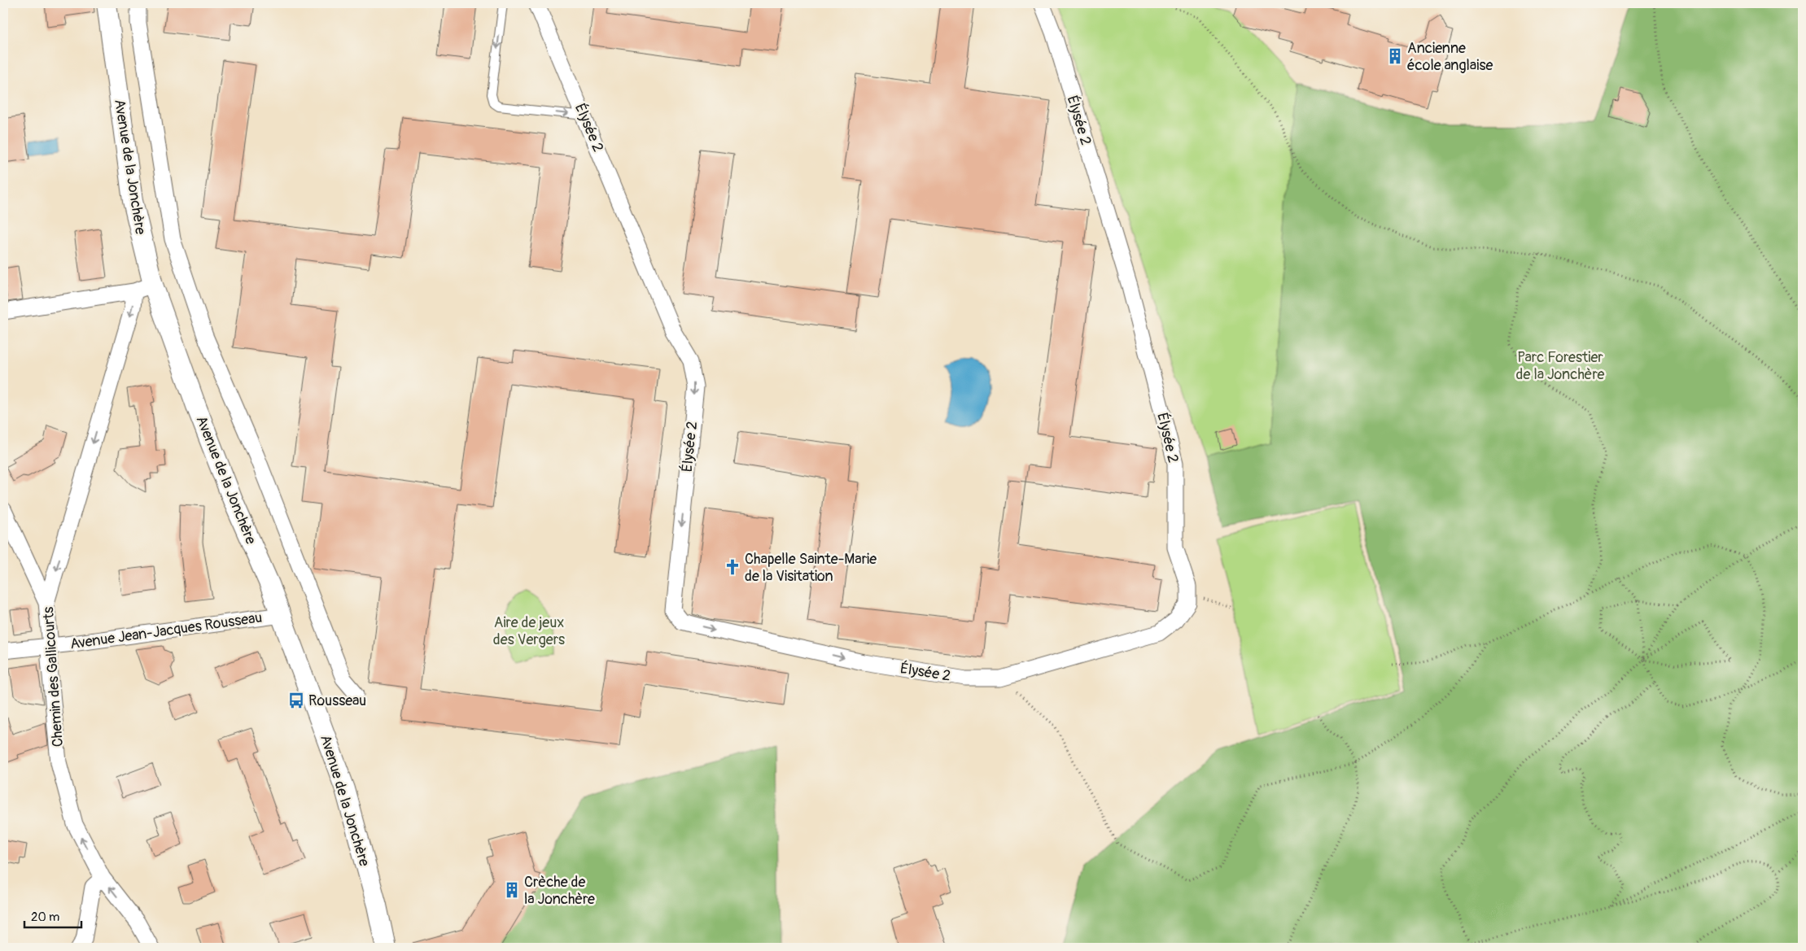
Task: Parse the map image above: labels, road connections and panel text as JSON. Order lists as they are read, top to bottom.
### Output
{
  "streets": {
    "street": [
      "Élysée 2",
      "Avenue de la Jonchère",
      "Avenue Jean-Jacques Rousseau",
      "Chemin des Gallicourts"
    ]
  },
  "crossings": [
    ["Avenue de la Jonchère", "Avenue Jean-Jacques Rousseau"],
    ["Avenue Jean-Jacques Rousseau", "Chemin des Gallicourts"]
  ],
  "one_way": ["Élysée 2"],
  "parks": ["Parc Forestier de la Jonchère", "Aire de jeux des Vergers"],
  "places": {
    "building": ["Ancienne école anglaise", "Crèche de la Jonchère"],
    "church": ["Chapelle Sainte-Marie de la Visitation"],
    "bus stop": ["Rousseau"]
  },
  "scale_bar": "20 m"
}
